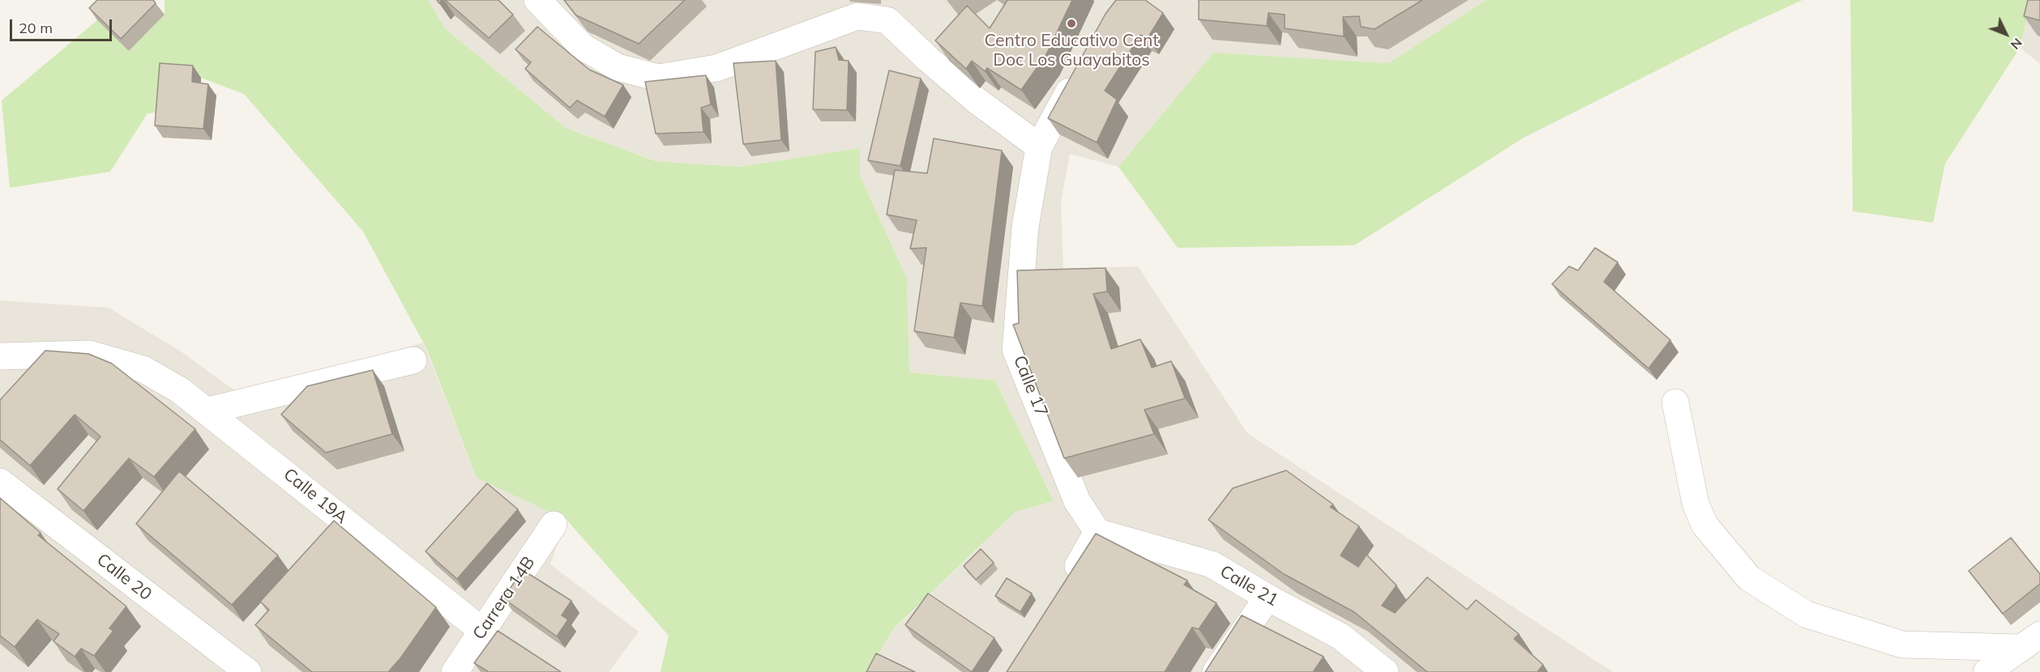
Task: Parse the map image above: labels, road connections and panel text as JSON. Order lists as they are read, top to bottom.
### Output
{
  "streets": {
    "street": [
      "Calle 17",
      "Calle 19A",
      "Calle 20",
      "Calle 21",
      "Carrera 14B"
    ]
  },
  "crossings": [
    ["Calle 17", "Calle 21"],
    ["Calle 19A", "Carrera 14B"]
  ],
  "places": ["Centro Educativo Cent Doc Los Guayabitos"],
  "scale_bar": "20 m",
  "north": "bottom right"
}
